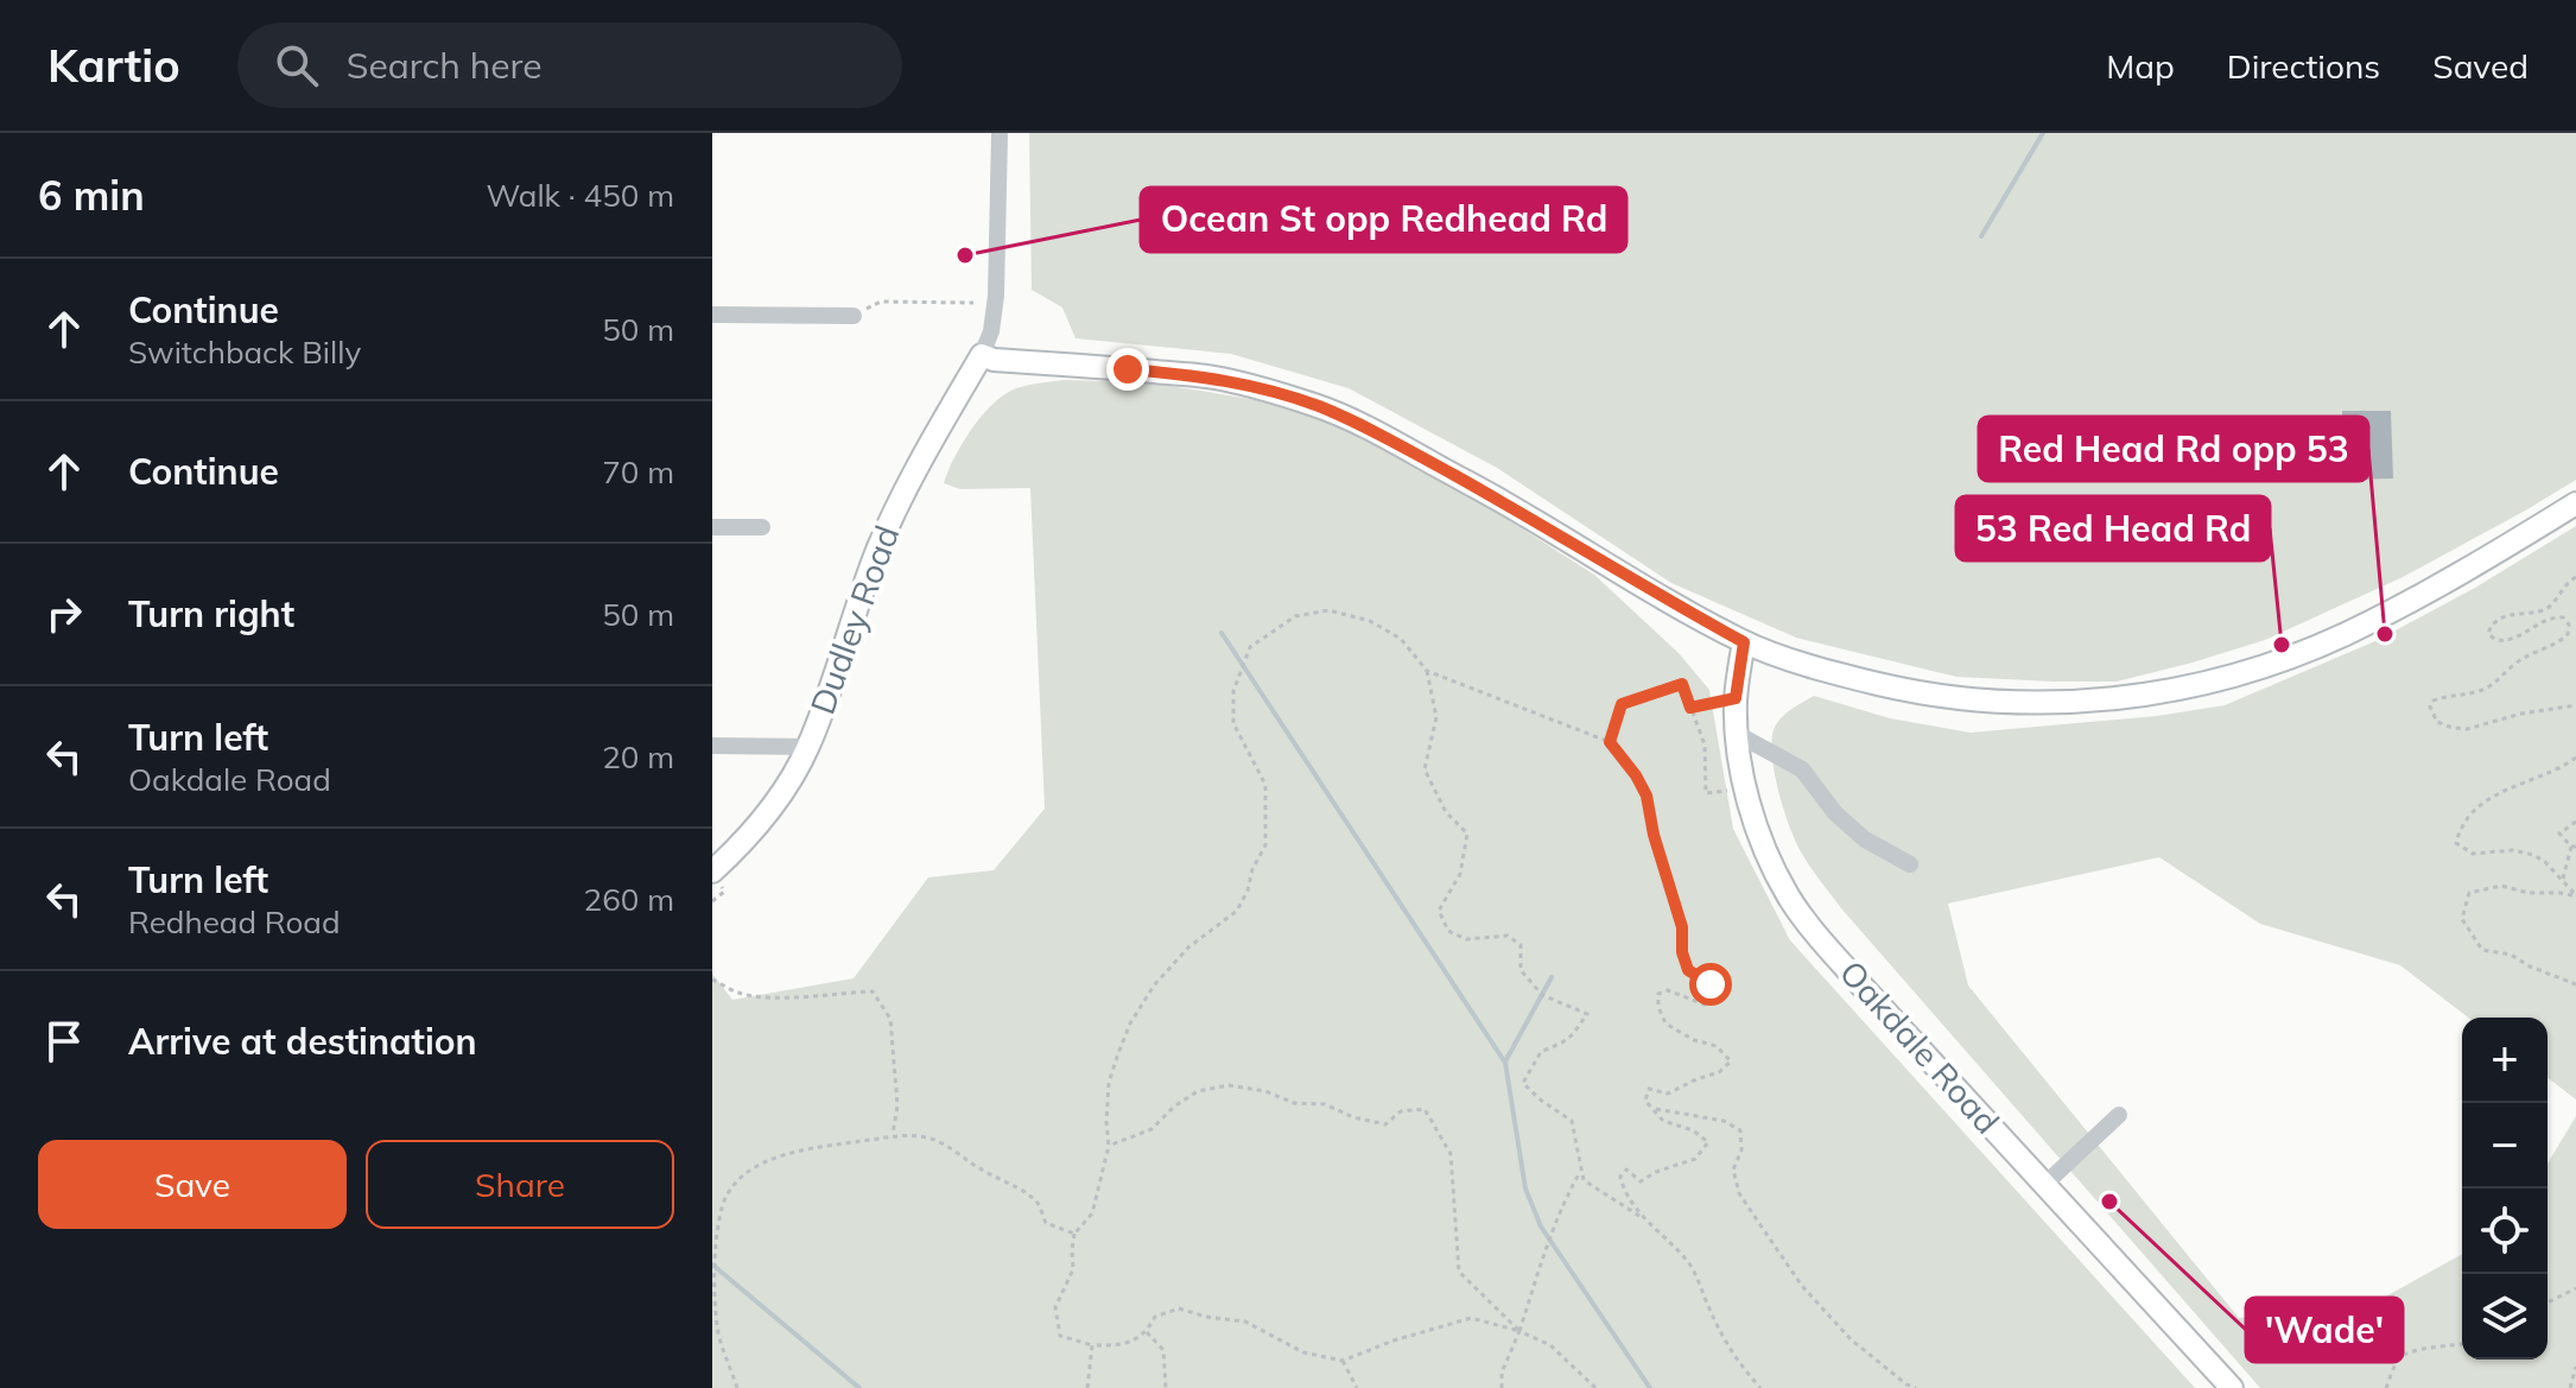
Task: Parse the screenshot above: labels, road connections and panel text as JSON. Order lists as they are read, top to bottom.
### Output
{
  "streets": {
    "main road": ["Dudley Road", "Oakdale Road"]
  },
  "places": [
    "Ocean St opp Redhead Rd",
    "Red Head Rd opp 53",
    "53 Red Head Rd",
    "'Wade'"
  ],
  "page": {
    "header": "Kartio",
    "search": "Search here",
    "nav": ["Map", "Directions", "Saved"],
    "heading": ["6 min", "Walk · 450 m"],
    "list": [
      ["Continue", "Switchback Billy", "50 m"],
      ["Continue", "70 m"],
      ["Turn right", "50 m"],
      ["Turn left", "Oakdale Road", "20 m"],
      ["Turn left", "Redhead Road", "260 m"],
      "Arrive at destination"
    ],
    "map_buttons": ["+", "−"],
    "buttons": ["Save", "Share"]
  }
}
